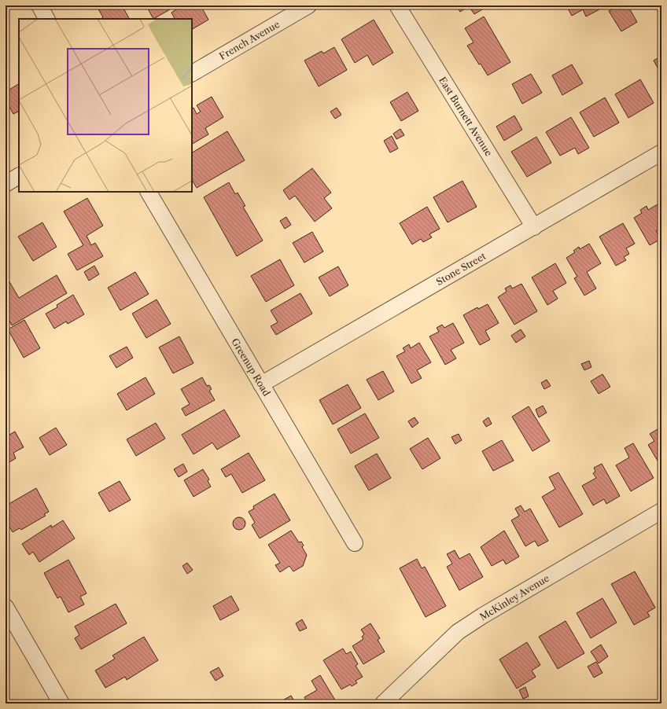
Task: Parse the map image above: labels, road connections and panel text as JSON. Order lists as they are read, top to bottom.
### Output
{
  "streets": {
    "street": [
      "French Avenue",
      "East Burnett Avenue",
      "Stone Street",
      "Greenup Road",
      "McKinley Avenue"
    ]
  },
  "crossings": [
    ["East Burnett Avenue", "Stone Street"],
    ["Stone Street", "Greenup Road"]
  ]
}
